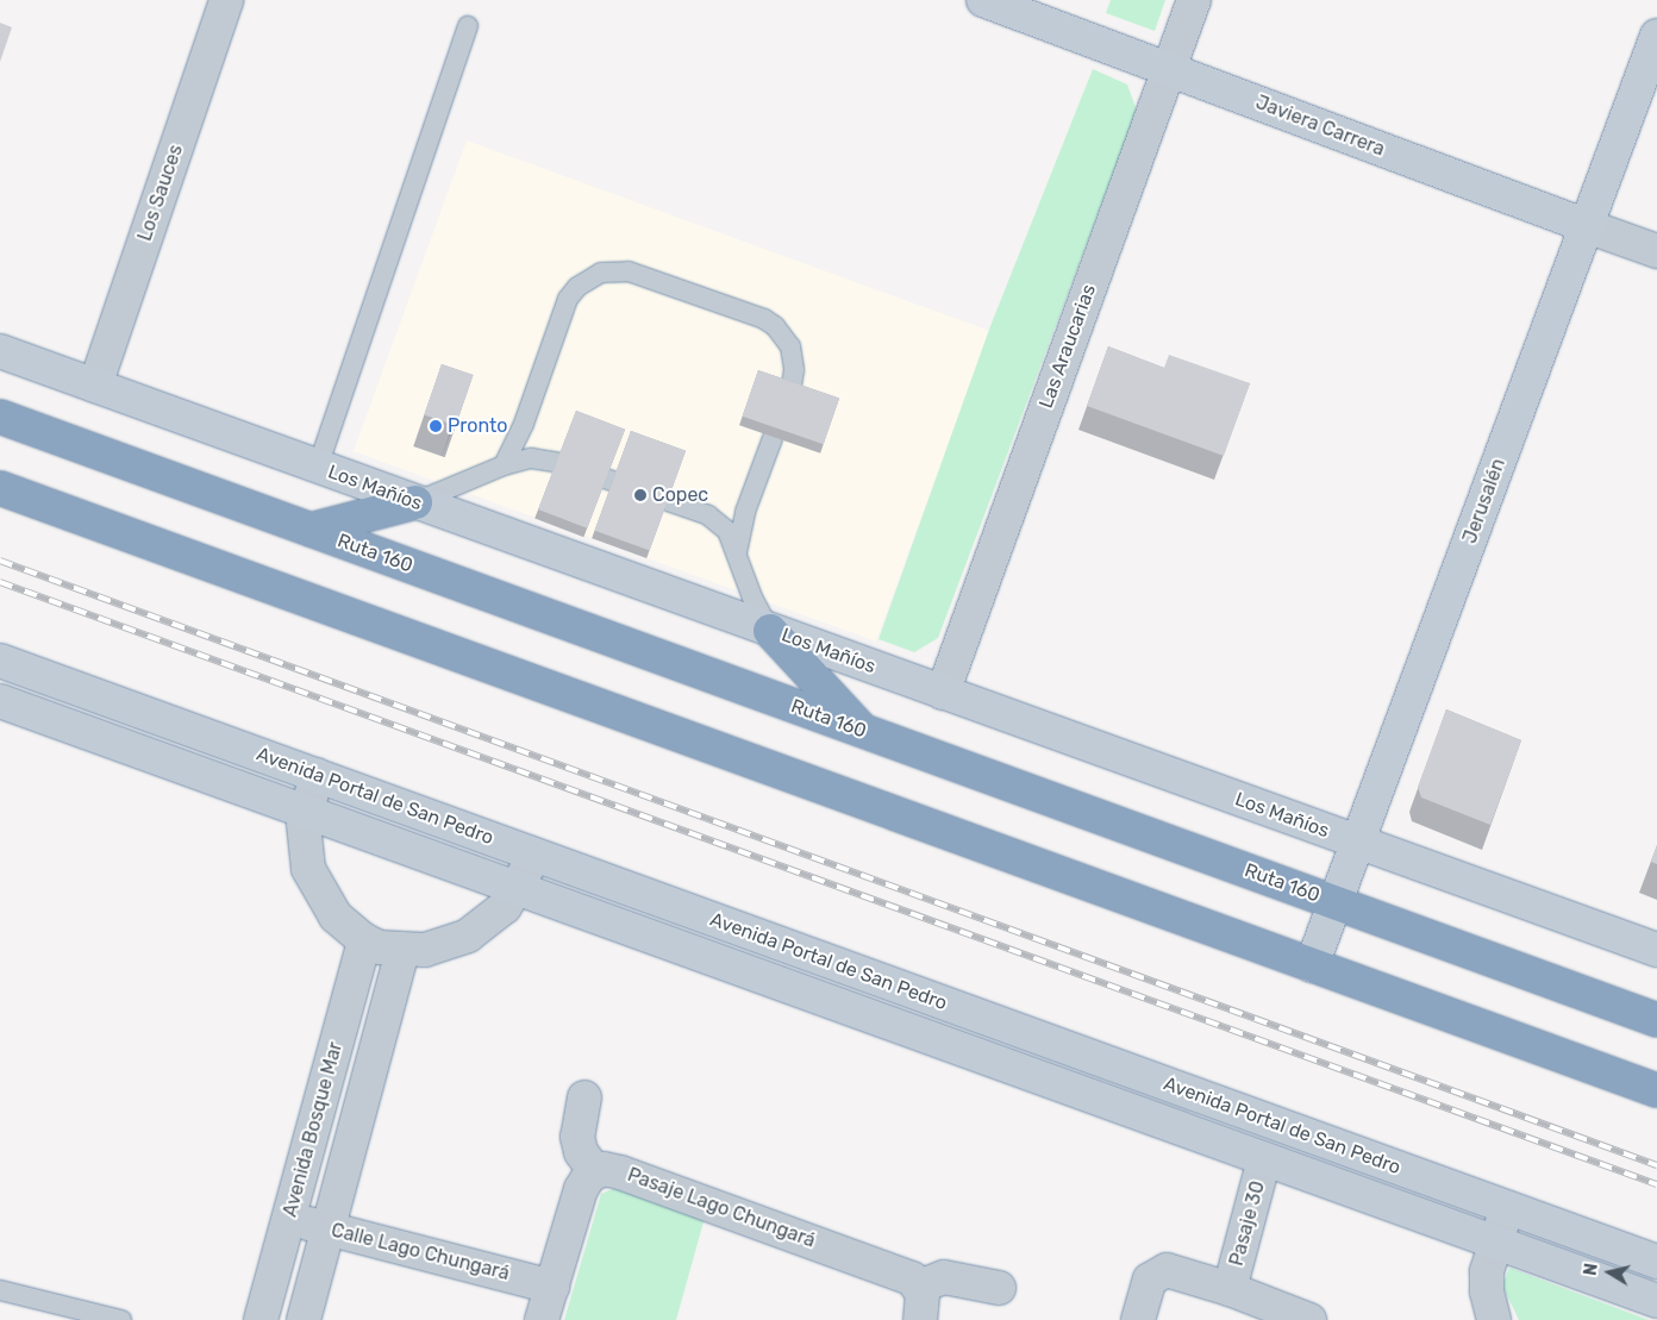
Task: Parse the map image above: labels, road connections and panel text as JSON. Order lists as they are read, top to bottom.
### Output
{
  "streets": {
    "highway": ["Ruta 160"],
    "street": [
      "Javiera Carrera",
      "Los Sauces",
      "Las Araucarias",
      "Los Mañíos",
      "Jerusalén",
      "Avenida Portal de San Pedro",
      "Avenida Bosque Mar",
      "Pasaje Lago Chungará",
      "Pasaje 30",
      "Calle Lago Chungará"
    ]
  },
  "crossings": [
    ["Javiera Carrera", "Las Araucarias"],
    ["Javiera Carrera", "Jerusalén"],
    ["Los Sauces", "Los Mañíos"],
    ["Las Araucarias", "Los Mañíos"],
    ["Los Mañíos", "Jerusalén"],
    ["Jerusalén", "Ruta 160"],
    ["Avenida Portal de San Pedro", "Pasaje 30"],
    ["Avenida Bosque Mar", "Calle Lago Chungará"]
  ],
  "places": ["Pronto", "Copec"],
  "north": "left"
}
